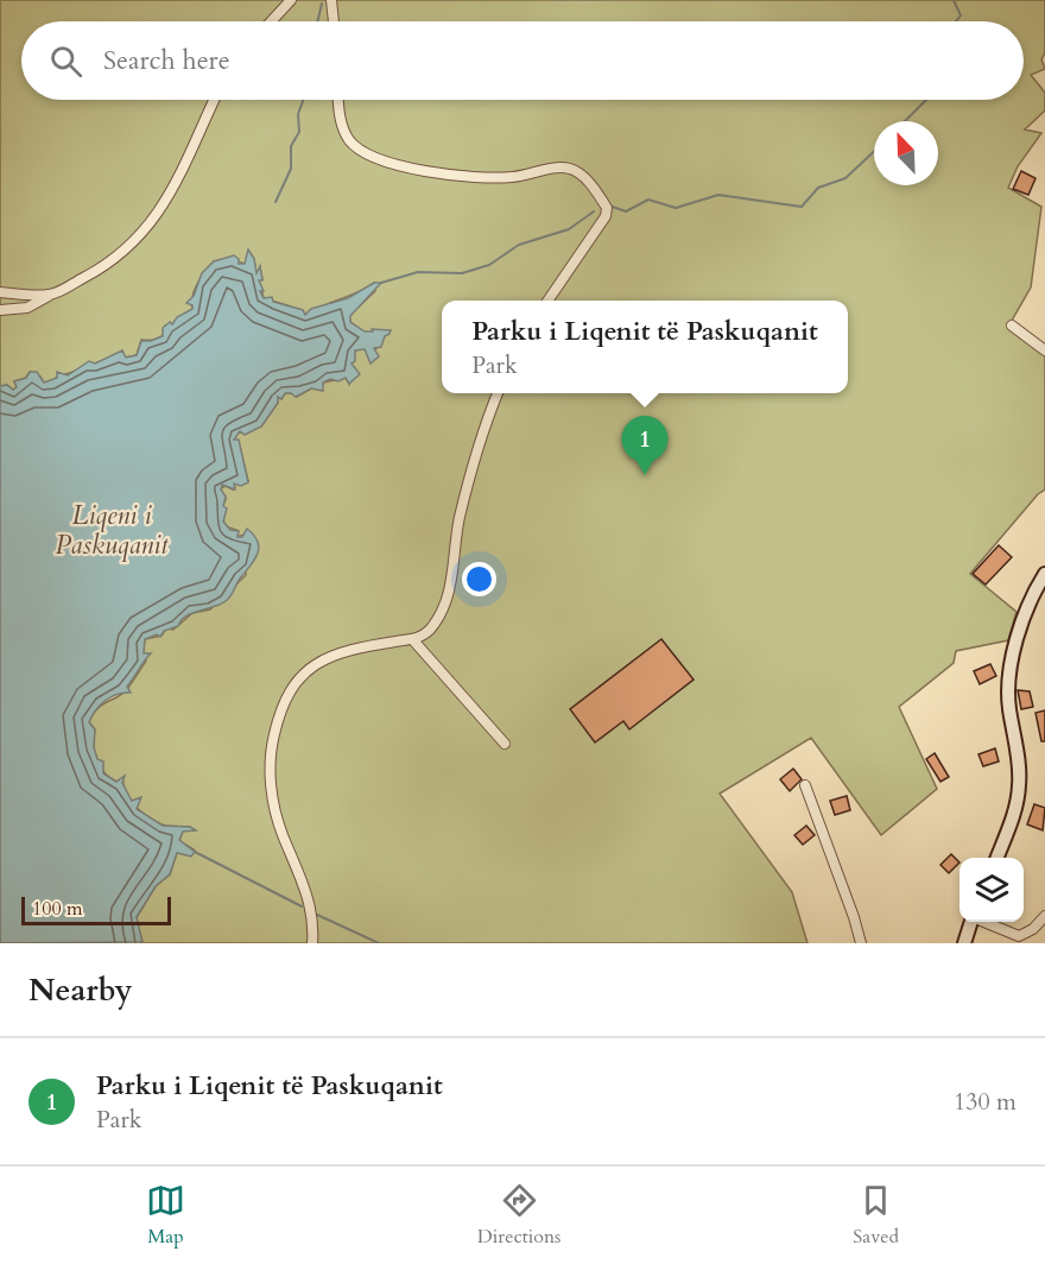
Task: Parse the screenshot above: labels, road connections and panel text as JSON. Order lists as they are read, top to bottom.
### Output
{
  "water": ["Liqeni i Paskuqanit"],
  "scale_bar": "100 m",
  "north": "top left",
  "page": {
    "search": "Search here",
    "popup": ["Parku i Liqenit të Paskuqanit", "Park"],
    "pins": "1",
    "scale": "100 m",
    "heading": "Nearby",
    "list": [
      {
        "mark": "1",
        "name": "Parku i Liqenit të Paskuqanit",
        "note": "Park",
        "value": "130 m"
      }
    ],
    "nav": ["Map", "Directions", "Saved"]
  }
}
